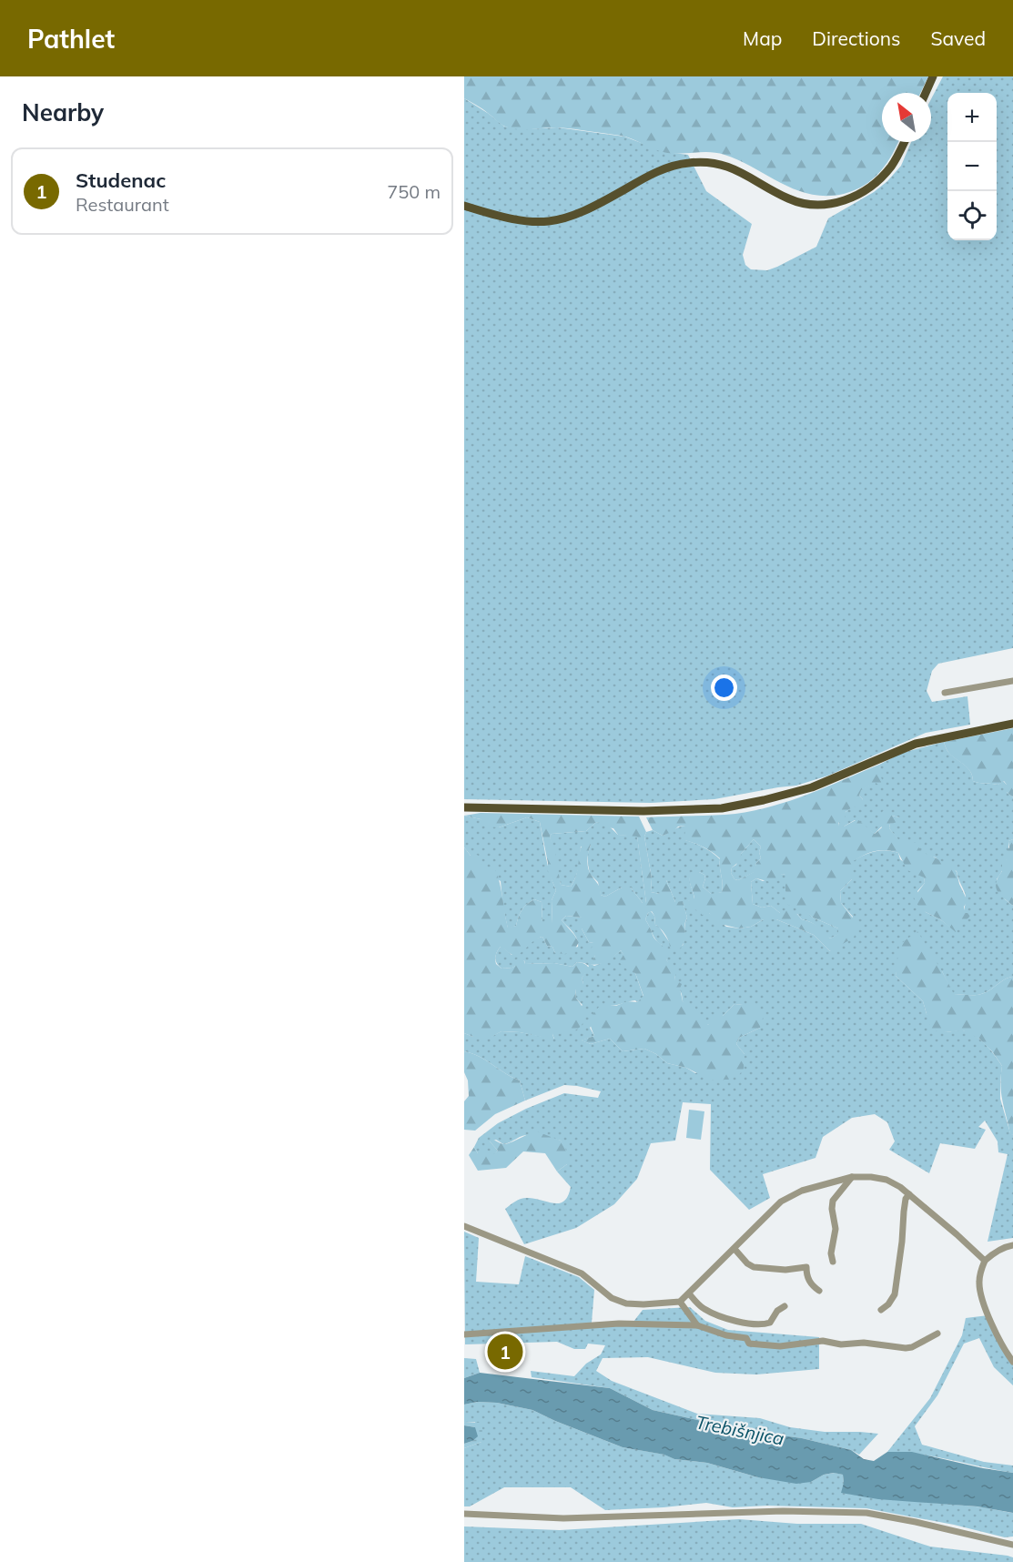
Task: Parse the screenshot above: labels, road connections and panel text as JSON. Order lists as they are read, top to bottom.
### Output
{
  "water": ["Trebišnjica"],
  "north": "top left",
  "page": {
    "header": "Pathlet",
    "nav": ["Map", "Directions", "Saved"],
    "heading": "Nearby",
    "map_buttons": ["+", "−"],
    "list": [
      {
        "mark": "1",
        "name": "Studenac",
        "note": "Restaurant",
        "value": "750 m"
      }
    ],
    "pins": "1"
  }
}
